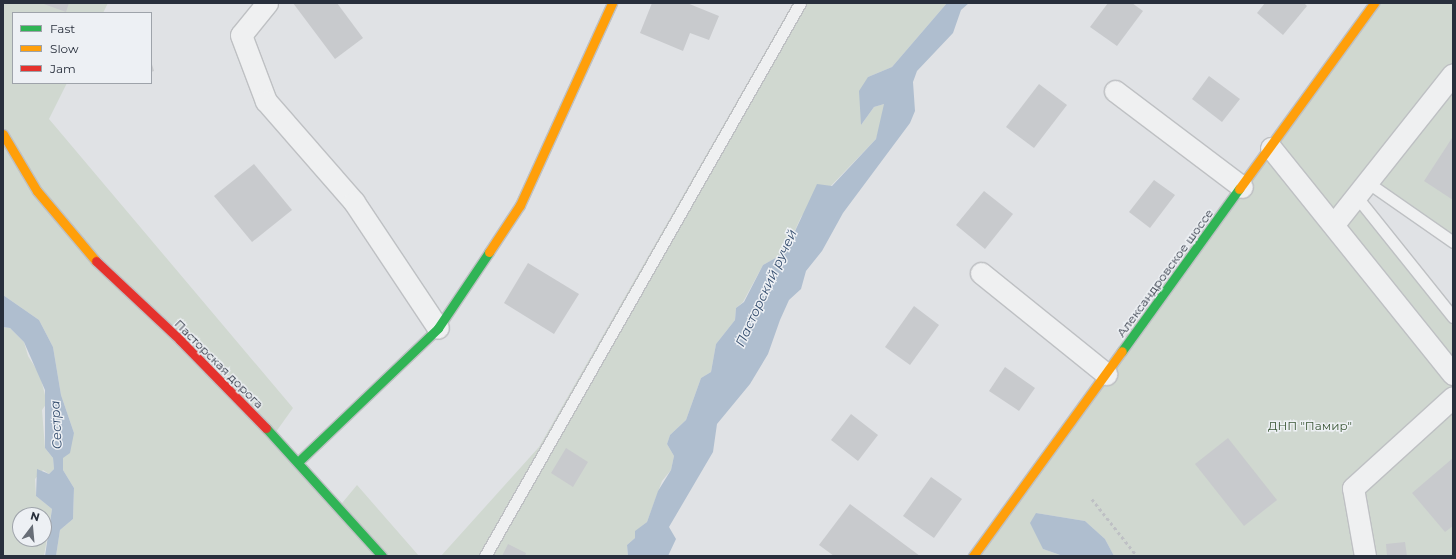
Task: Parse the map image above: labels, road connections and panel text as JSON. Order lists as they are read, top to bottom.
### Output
{
  "streets": {
    "street": ["Александровское шоссе", "Пасторская дорога"]
  },
  "water": ["Пасторский ручей", "Сестра"],
  "parks": ["ДНП \"Памир\""],
  "legend": ["Fast", "Slow", "Jam"],
  "north": "top"
}
